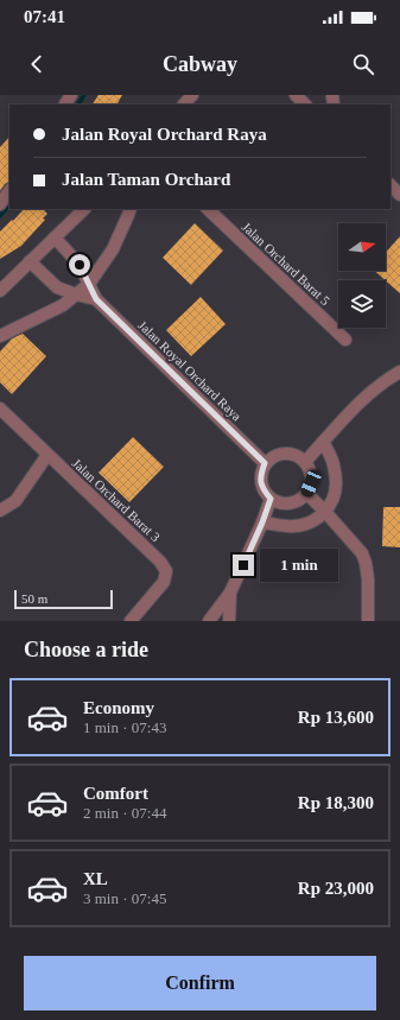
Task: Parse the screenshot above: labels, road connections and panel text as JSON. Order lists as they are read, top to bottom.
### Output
{
  "streets": {
    "street": ["Jalan Orchard Barat 5", "Jalan Royal Orchard Raya", "Jalan Orchard Barat 3"]
  },
  "scale_bar": "50 m",
  "north": "right",
  "page": {
    "status": "07:41",
    "header": "Cabway",
    "banner": ["Jalan Royal Orchard Raya", "Jalan Taman Orchard"],
    "bubble": "1 min",
    "scale": "50 m",
    "heading": "Choose a ride",
    "list": [
      {
        "name": "Economy",
        "note": "1 min · 07:43",
        "value": "Rp 13,600"
      },
      {
        "name": "Comfort",
        "note": "2 min · 07:44",
        "value": "Rp 18,300"
      },
      {
        "name": "XL",
        "note": "3 min · 07:45",
        "value": "Rp 23,000"
      }
    ],
    "buttons": "Confirm"
  }
}
